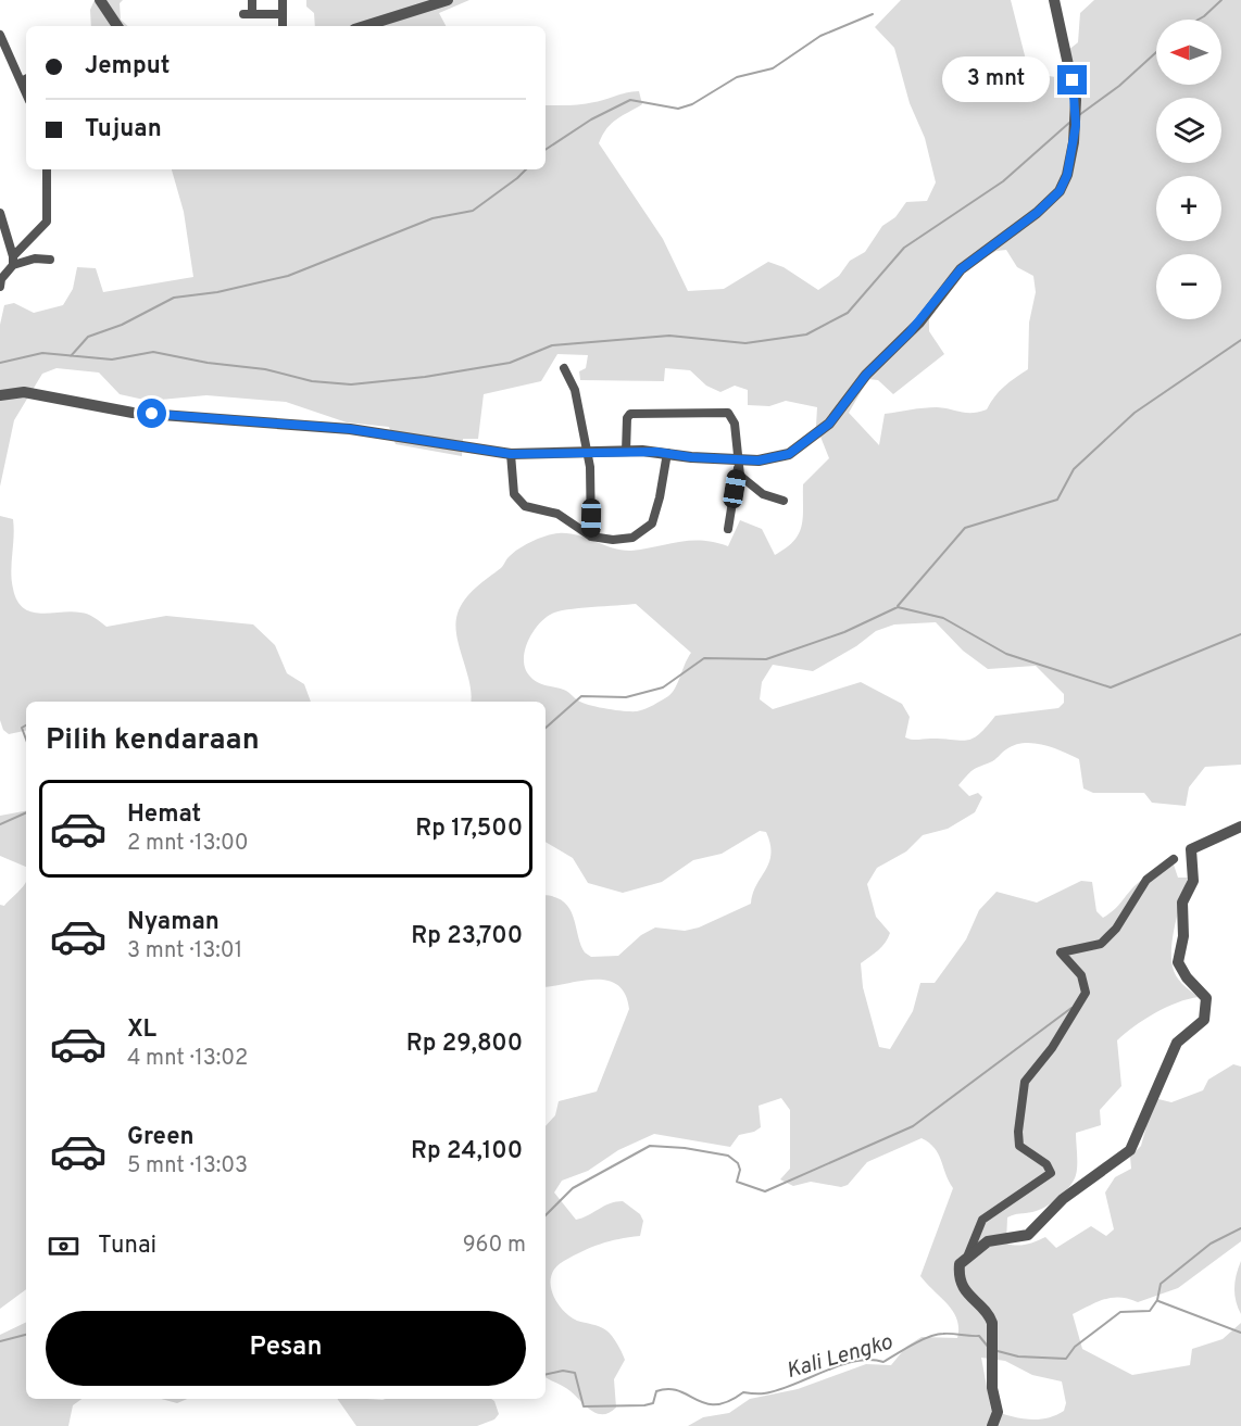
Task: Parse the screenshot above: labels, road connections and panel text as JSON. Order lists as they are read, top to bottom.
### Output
{
  "water": ["Kali Lengko"],
  "north": "left",
  "page": {
    "map_buttons": ["+", "−"],
    "banner": ["Jemput", "Tujuan"],
    "bubble": "3 mnt",
    "heading": "Pilih kendaraan",
    "list": [
      {
        "name": "Hemat",
        "note": "2 mnt · 13:00",
        "value": "Rp 17,500"
      },
      {
        "name": "Nyaman",
        "note": "3 mnt · 13:01",
        "value": "Rp 23,700"
      },
      {
        "name": "XL",
        "note": "4 mnt · 13:02",
        "value": "Rp 29,800"
      },
      {
        "name": "Green",
        "note": "5 mnt · 13:03",
        "value": "Rp 24,100"
      }
    ],
    "pay": ["Tunai", "960 m"],
    "buttons": "Pesan"
  }
}
